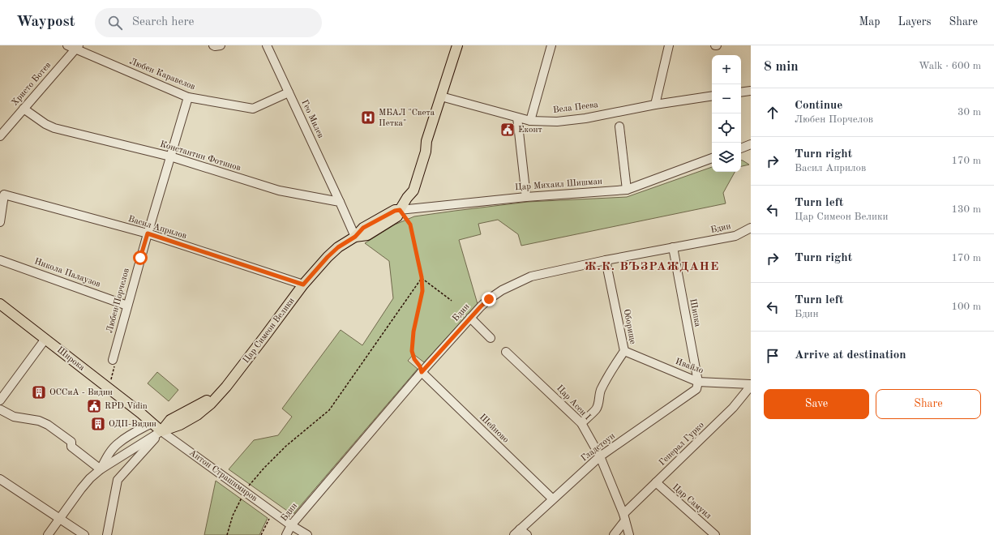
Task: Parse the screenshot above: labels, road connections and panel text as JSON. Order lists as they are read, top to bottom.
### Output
{
  "streets": {
    "main road": ["Цар Симеон Велики", "Широка", "Антон Страшимиров"],
    "street": [
      "Любен Каравелов",
      "Христо Ботев",
      "Вела Пеева",
      "Гео Милев",
      "Константин Фотинов",
      "Цар Михаил Шишман",
      "Васил Априлов",
      "Бдин",
      "Никола Палаузов",
      "Любен Порчелов",
      "Шипка",
      "Оборище",
      "Ивайло",
      "Цар Асен I",
      "Шейново",
      "Генерал Гурко",
      "Гладстоун",
      "Цар Самуил"
    ]
  },
  "crossings": [
    ["Любен Каравелов", "Христо Ботев"],
    ["Любен Каравелов", "Гео Милев"],
    ["Любен Каравелов", "Любен Порчелов"],
    ["Христо Ботев", "Константин Фотинов"],
    ["Гео Милев", "Константин Фотинов"],
    ["Константин Фотинов", "Любен Порчелов"],
    ["Цар Михаил Шишман", "Цар Симеон Велики"],
    ["Васил Априлов", "Любен Порчелов"],
    ["Васил Априлов", "Цар Симеон Велики"],
    ["Бдин", "Шипка"],
    ["Бдин", "Оборище"],
    ["Бдин", "Шейново"],
    ["Бдин", "Антон Страшимиров"],
    ["Никола Палаузов", "Любен Порчелов"],
    ["Шипка", "Ивайло"],
    ["Шипка", "Гладстоун"],
    ["Оборище", "Ивайло"],
    ["Оборище", "Цар Асен I"],
    ["Цар Симеон Велики", "Антон Страшимиров"],
    ["Широка", "Антон Страшимиров"],
    ["Ивайло", "Генерал Гурко"],
    ["Ивайло", "Гладстоун"],
    ["Цар Асен I", "Генерал Гурко"],
    ["Цар Асен I", "Гладстоун"],
    ["Шейново", "Гладстоун"],
    ["Генерал Гурко", "Цар Самуил"]
  ],
  "districts": ["Ж.К. ВЪЗРАЖДАНЕ"],
  "places": {
    "hospital": ["МБАЛ \"Света Петка\""],
    "public building": ["Еконт", "RPD Vidin"],
    "building": ["ОССиА - Видин", "ОДП-Видин"]
  },
  "page": {
    "header": "Waypost",
    "search": "Search here",
    "nav": ["Map", "Layers", "Share"],
    "heading": ["8 min", "Walk · 600 m"],
    "map_buttons": ["+", "−"],
    "list": [
      ["Continue", "Любен Порчелов", "30 m"],
      ["Turn right", "Васил Априлов", "170 m"],
      ["Turn left", "Цар Симеон Велики", "130 m"],
      ["Turn right", "170 m"],
      ["Turn left", "Бдин", "100 m"],
      "Arrive at destination"
    ],
    "buttons": ["Save", "Share"]
  }
}
